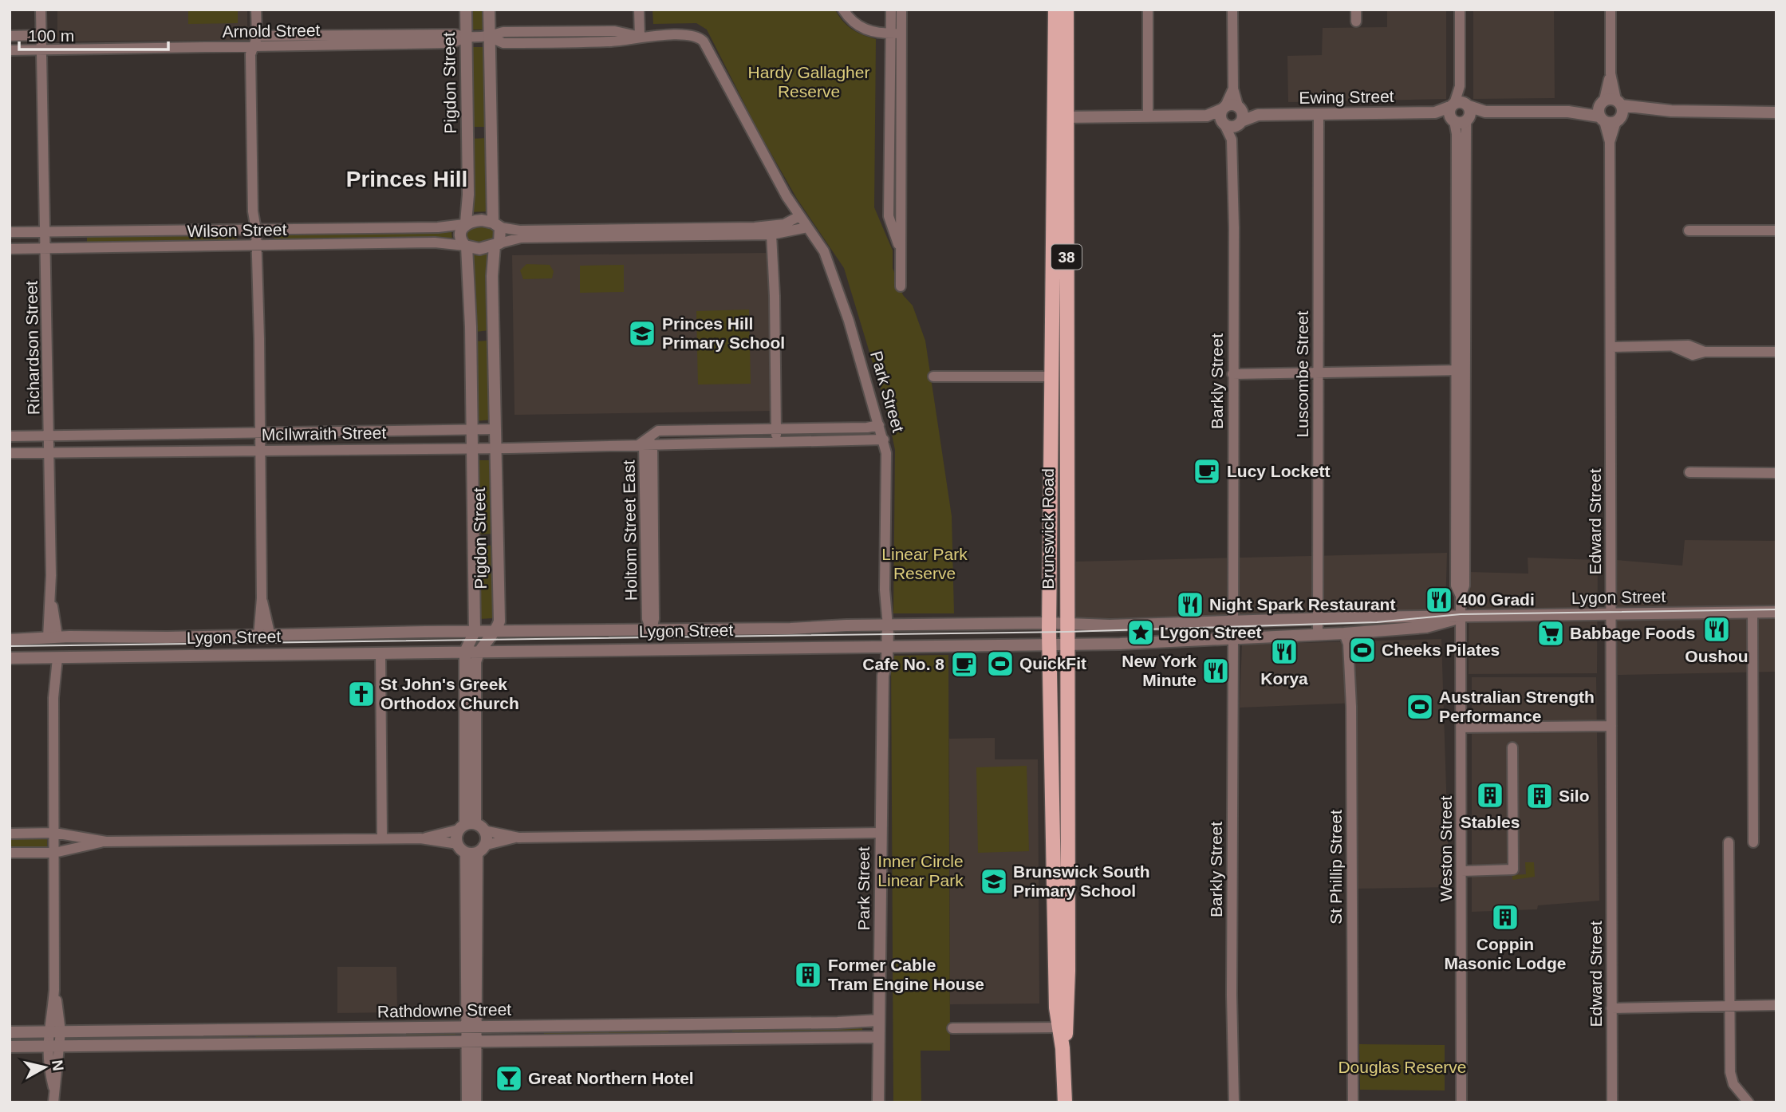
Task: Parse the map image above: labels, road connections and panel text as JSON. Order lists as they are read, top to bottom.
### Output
{
  "streets": {
    "main road": ["38", "Brunswick Road"],
    "street": [
      "Arnold Street",
      "Pigdon Street",
      "Ewing Street",
      "Wilson Street",
      "Richardson Street",
      "Luscombe Street",
      "Barkly Street",
      "Park Street",
      "McIlwraith Street",
      "Edward Street",
      "Holtom Street East",
      "Lygon Street",
      "Weston Street",
      "St Phillip Street",
      "Rathdowne Street"
    ]
  },
  "crossings": [
    ["Arnold Street", "Pigdon Street"],
    ["Arnold Street", "Richardson Street"],
    ["Arnold Street", "Park Street"],
    ["Pigdon Street", "Wilson Street"],
    ["Pigdon Street", "McIlwraith Street"],
    ["Pigdon Street", "Lygon Street"],
    ["Ewing Street", "Luscombe Street"],
    ["Ewing Street", "Barkly Street"],
    ["Ewing Street", "Weston Street"],
    ["Wilson Street", "Richardson Street"],
    ["Richardson Street", "McIlwraith Street"],
    ["Richardson Street", "Lygon Street"],
    ["Luscombe Street", "Lygon Street"],
    ["Barkly Street", "Lygon Street"],
    ["Park Street", "McIlwraith Street"],
    ["Park Street", "Lygon Street"],
    ["Park Street", "Rathdowne Street"],
    ["McIlwraith Street", "Holtom Street East"],
    ["Edward Street", "Lygon Street"],
    ["Brunswick Road", "Lygon Street"],
    ["Holtom Street East", "Lygon Street"],
    ["Lygon Street", "Weston Street"],
    ["Lygon Street", "St Phillip Street"]
  ],
  "districts": ["Princes Hill"],
  "parks": [
    "Hardy Gallagher Reserve",
    "Linear Park Reserve",
    "Inner Circle Linear Park",
    "Douglas Reserve"
  ],
  "places": {
    "school or university": ["Princes Hill Primary School", "Brunswick South Primary School"],
    "cafe": ["Lucy Lockett", "Cafe No. 8"],
    "restaurant": [
      "400 Gradi",
      "Night Spark Restaurant",
      "Oushou",
      "Korya",
      "New York Minute"
    ],
    "place": ["Lygon Street"],
    "supermarket": ["Babbage Foods"],
    "sports": ["Cheeks Pilates", "QuickFit", "Australian Strength Performance"],
    "church": ["St John's Greek Orthodox Church"],
    "building": [
      "Stables",
      "Silo",
      "Coppin Masonic Lodge",
      "Former Cable Tram Engine House"
    ],
    "bar": ["Great Northern Hotel"]
  },
  "scale_bar": "100 m",
  "north": "right"
}
